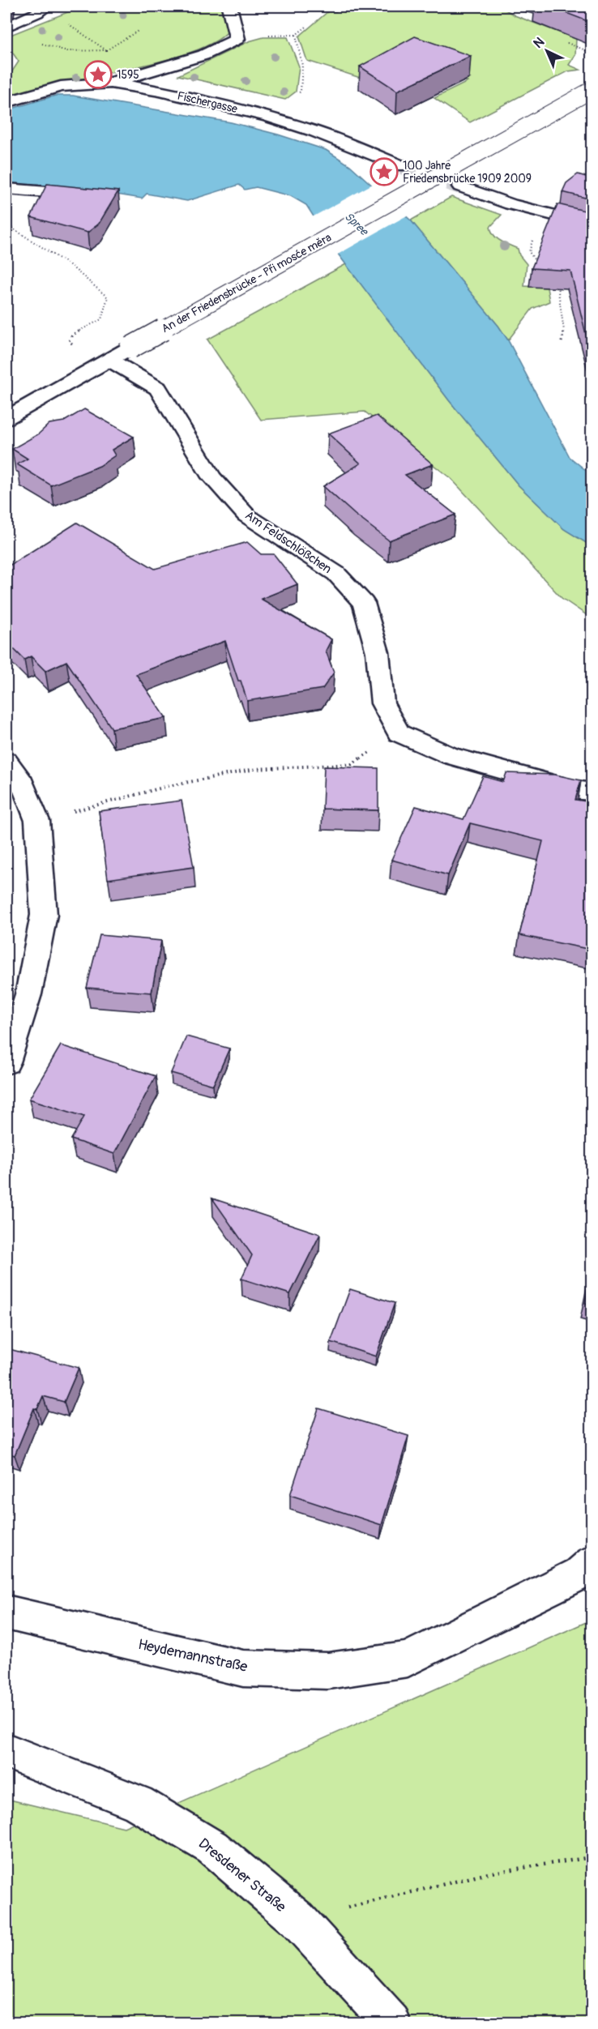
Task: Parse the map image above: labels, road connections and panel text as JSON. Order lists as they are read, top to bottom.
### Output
{
  "streets": {
    "street": [
      "Fischergasse",
      "An der Friedensbrücke - Při mosće měra",
      "Am Feldschlößchen",
      "Heydemannstraße",
      "Dresdener Straße"
    ]
  },
  "crossings": [
    ["An der Friedensbrücke - Při mosće měra", "Am Feldschlößchen"]
  ],
  "water": ["Spree"],
  "places": {
    "place": ["1595", "100 Jahre Friedensbrücke 1909 2009"]
  },
  "north": "top left"
}
